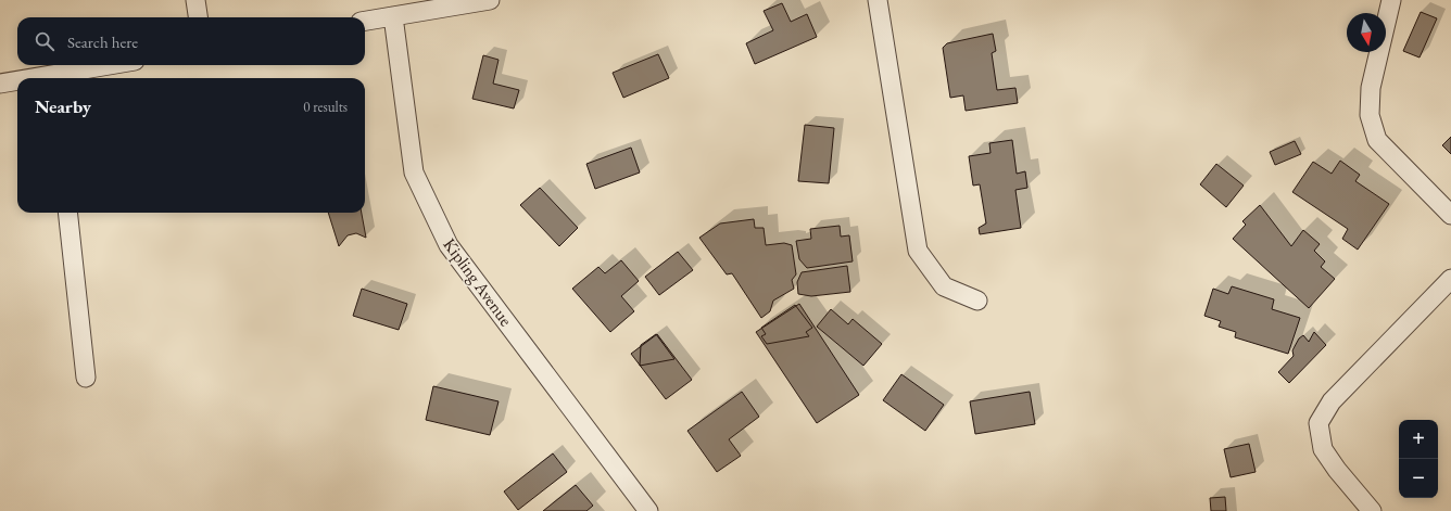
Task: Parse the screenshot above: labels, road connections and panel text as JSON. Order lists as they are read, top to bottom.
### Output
{
  "streets": {
    "street": ["Kipling Avenue"]
  },
  "north": "bottom",
  "page": {
    "search": "Search here",
    "heading": ["Nearby", "0 results"],
    "map_buttons": ["+", "−"]
  }
}
